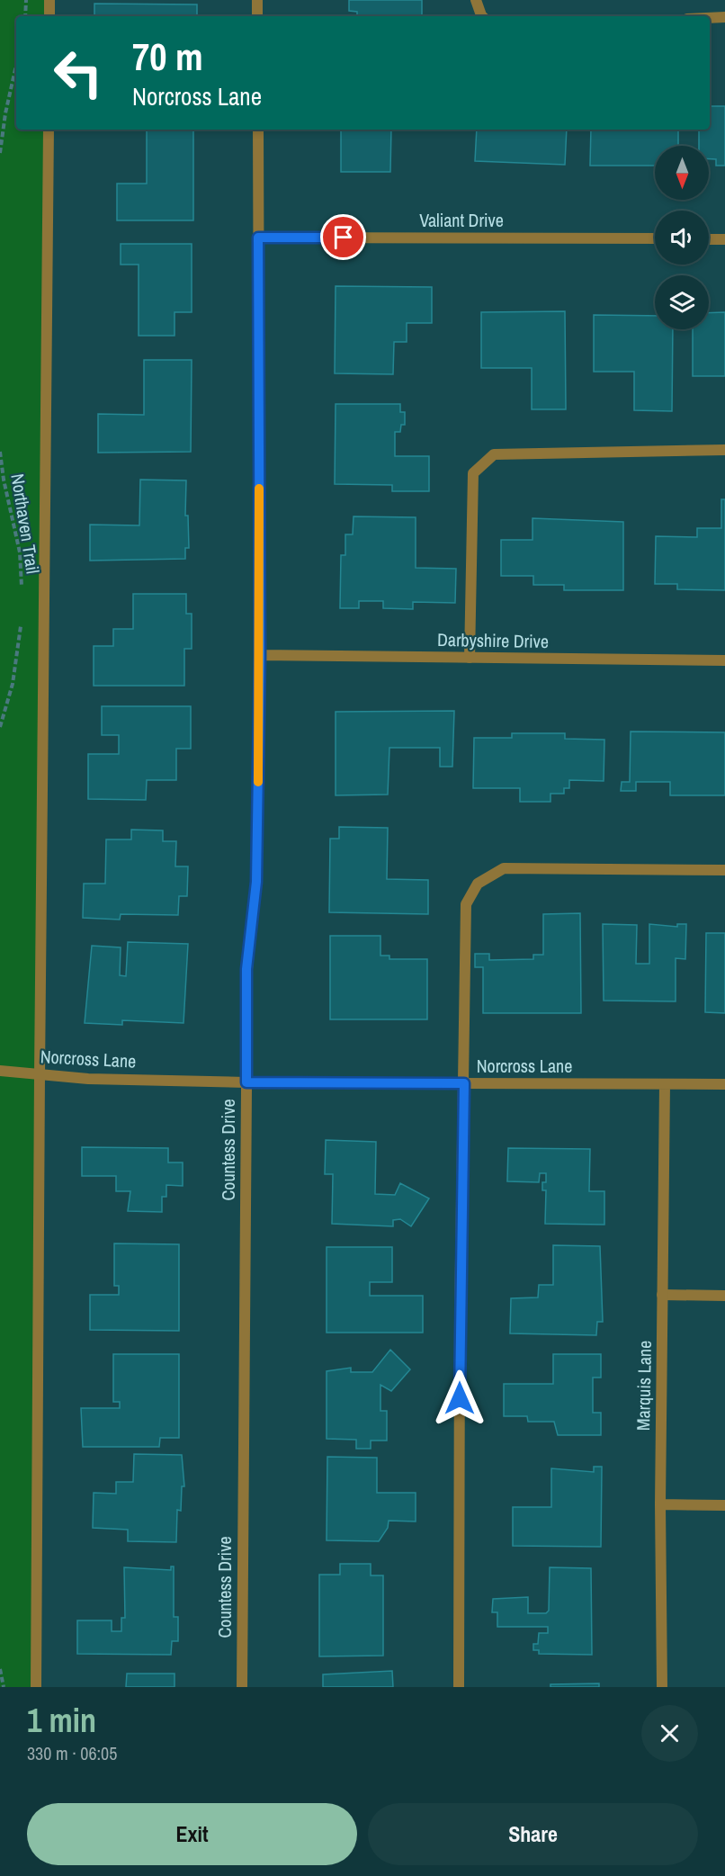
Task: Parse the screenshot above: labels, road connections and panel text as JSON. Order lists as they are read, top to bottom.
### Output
{
  "streets": {
    "street": [
      "Valiant Drive",
      "Darbyshire Drive",
      "Norcross Lane",
      "Countess Drive",
      "Marquis Lane"
    ],
    "path": ["Northaven Trail"]
  },
  "crossings": [
    ["Valiant Drive", "Countess Drive"],
    ["Darbyshire Drive", "Countess Drive"],
    ["Norcross Lane", "Countess Drive"],
    ["Norcross Lane", "Marquis Lane"]
  ],
  "north": "bottom",
  "page": {
    "turn": ["70 m", "Norcross Lane"],
    "heading": ["1 min", "330 m · 06:05"],
    "buttons": ["Exit", "Share"]
  }
}
